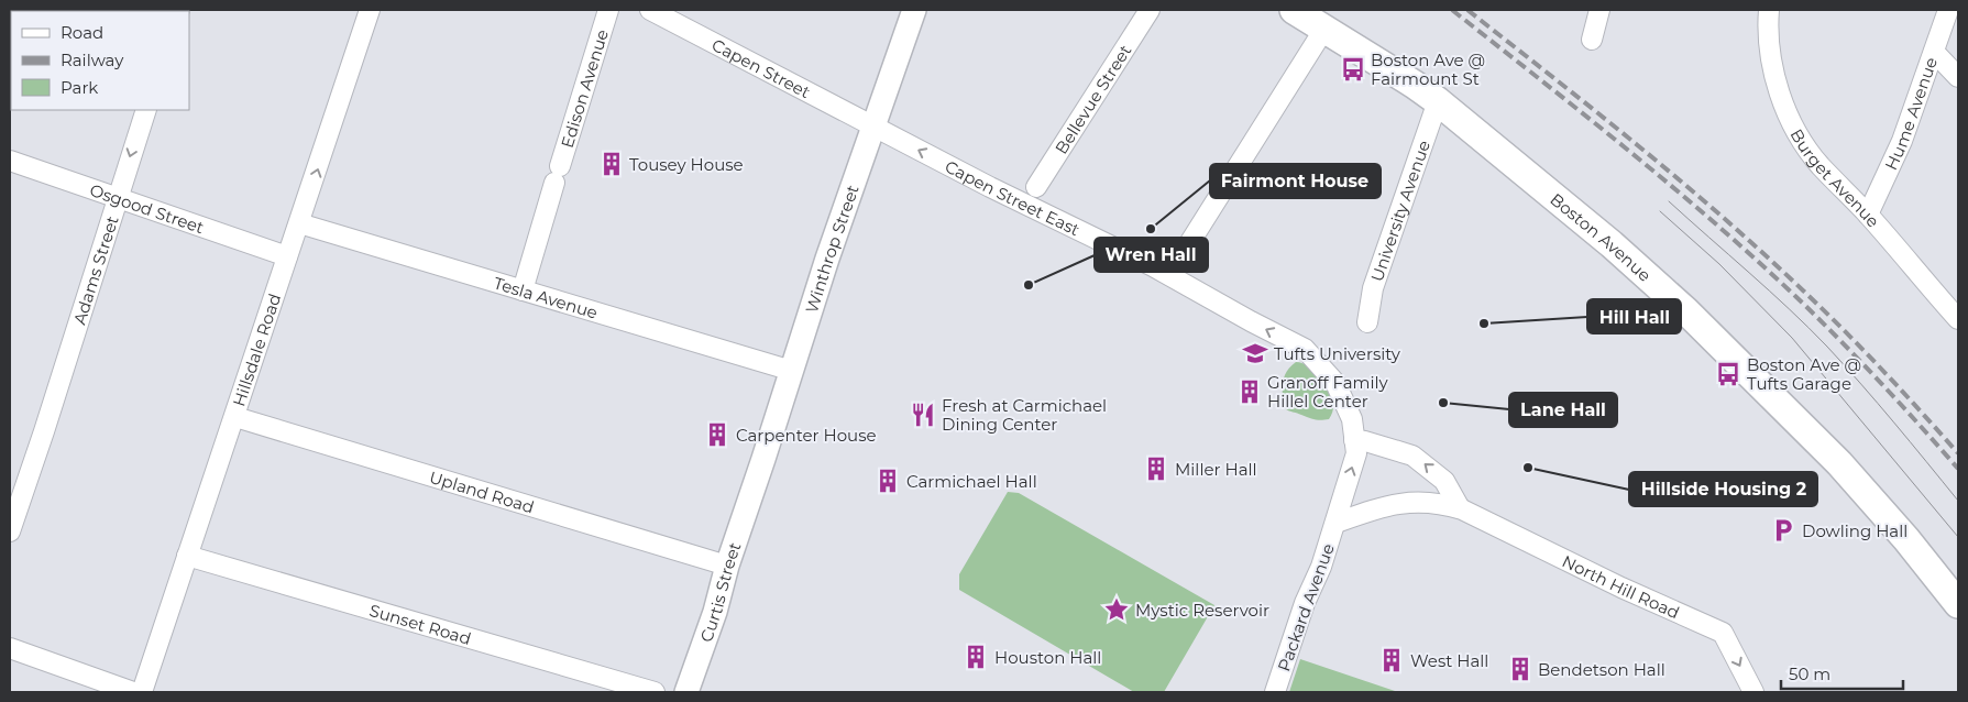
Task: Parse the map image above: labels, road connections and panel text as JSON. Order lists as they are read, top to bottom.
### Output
{
  "streets": {
    "main road": ["Boston Avenue"],
    "street": [
      "Capen Street",
      "Edison Avenue",
      "Bellevue Street",
      "Hume Avenue",
      "Burget Avenue",
      "Capen Street East",
      "Osgood Street",
      "University Avenue",
      "Winthrop Street",
      "Adams Street",
      "Tesla Avenue",
      "Hillsdale Road",
      "Upland Road",
      "North Hill Road",
      "Curtis Street",
      "Packard Avenue",
      "Sunset Road"
    ]
  },
  "crossings": [
    ["Capen Street", "Capen Street East"],
    ["Capen Street", "Winthrop Street"],
    ["Edison Avenue", "Tesla Avenue"],
    ["Hume Avenue", "Burget Avenue"],
    ["Capen Street East", "Winthrop Street"],
    ["Capen Street East", "North Hill Road"],
    ["Capen Street East", "Packard Avenue"],
    ["Osgood Street", "Adams Street"],
    ["Osgood Street", "Hillsdale Road"],
    ["University Avenue", "Boston Avenue"],
    ["Winthrop Street", "Tesla Avenue"],
    ["Winthrop Street", "Curtis Street"],
    ["Tesla Avenue", "Hillsdale Road"],
    ["Hillsdale Road", "Upland Road"],
    ["Hillsdale Road", "Sunset Road"],
    ["Upland Road", "Curtis Street"],
    ["North Hill Road", "Packard Avenue"]
  ],
  "one_way": ["Capen Street East", "North Hill Road"],
  "places": {
    "bus stop": ["Boston Ave @ Fairmount St", "Boston Ave @ Tufts Garage"],
    "building": [
      "Tousey House",
      "Granoff Family Hillel Center",
      "Carpenter House",
      "Miller Hall",
      "Carmichael Hall",
      "Houston Hall",
      "West Hall",
      "Bendetson Hall"
    ],
    "other": [
      "Fairmont House",
      "Wren Hall",
      "Hill Hall",
      "Lane Hall",
      "Hillside Housing 2"
    ],
    "school or university": ["Tufts University"],
    "restaurant": ["Fresh at Carmichael Dining Center"],
    "parking": ["Dowling Hall"],
    "place": ["Mystic Reservoir"]
  },
  "legend": ["Road", "Railway", "Park"],
  "scale_bar": "50 m"
}
